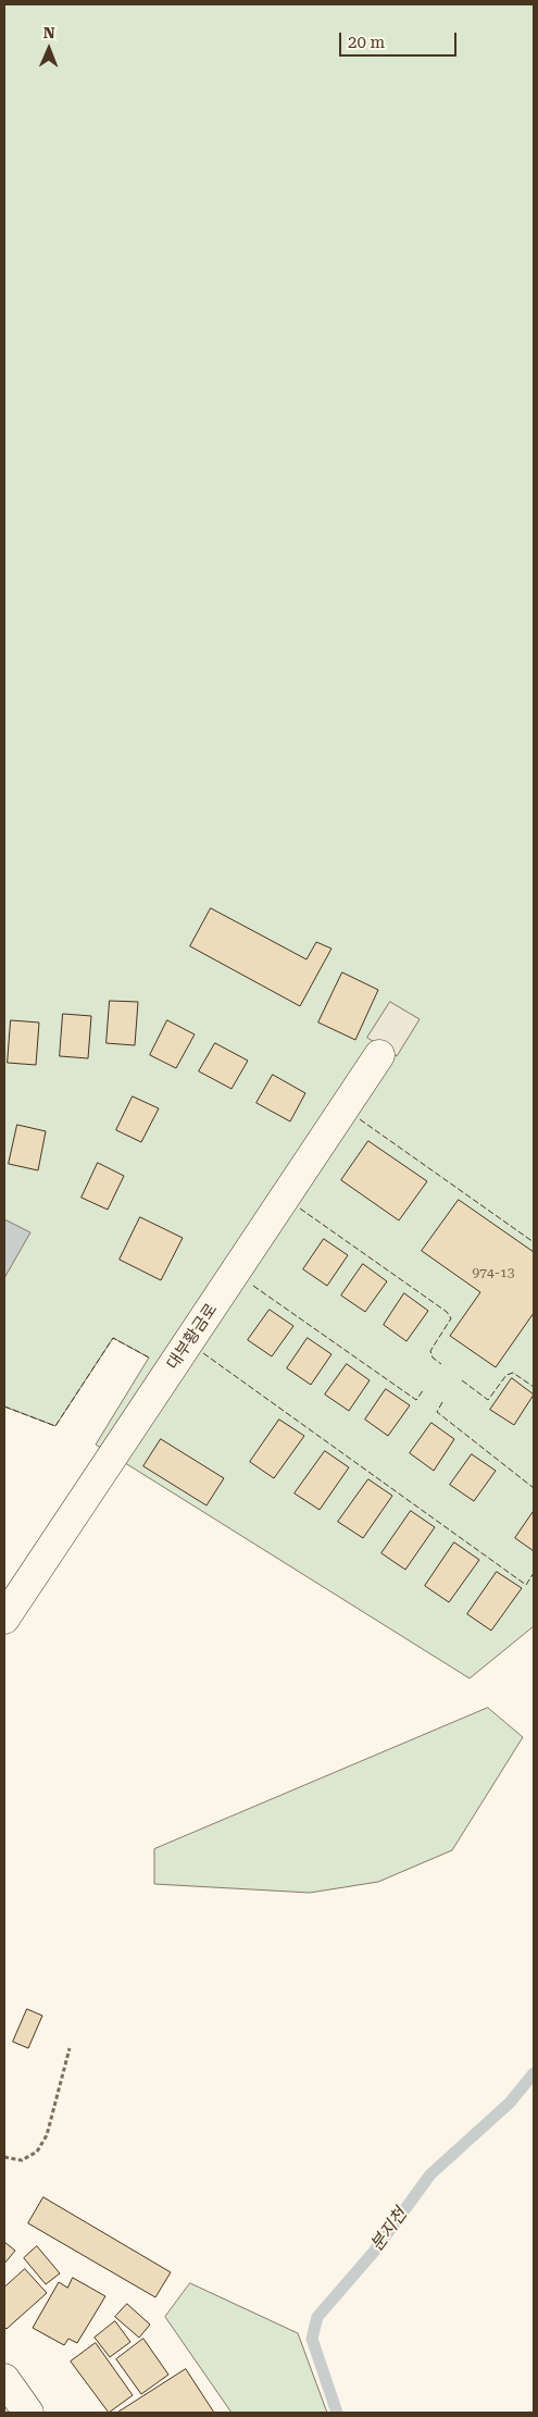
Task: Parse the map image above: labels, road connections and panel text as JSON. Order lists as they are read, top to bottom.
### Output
{
  "streets": {
    "main road": ["대부황금로"]
  },
  "water": ["분지천"],
  "house_numbers": ["974-13"],
  "scale_bar": "20 m",
  "north": "top"
}
